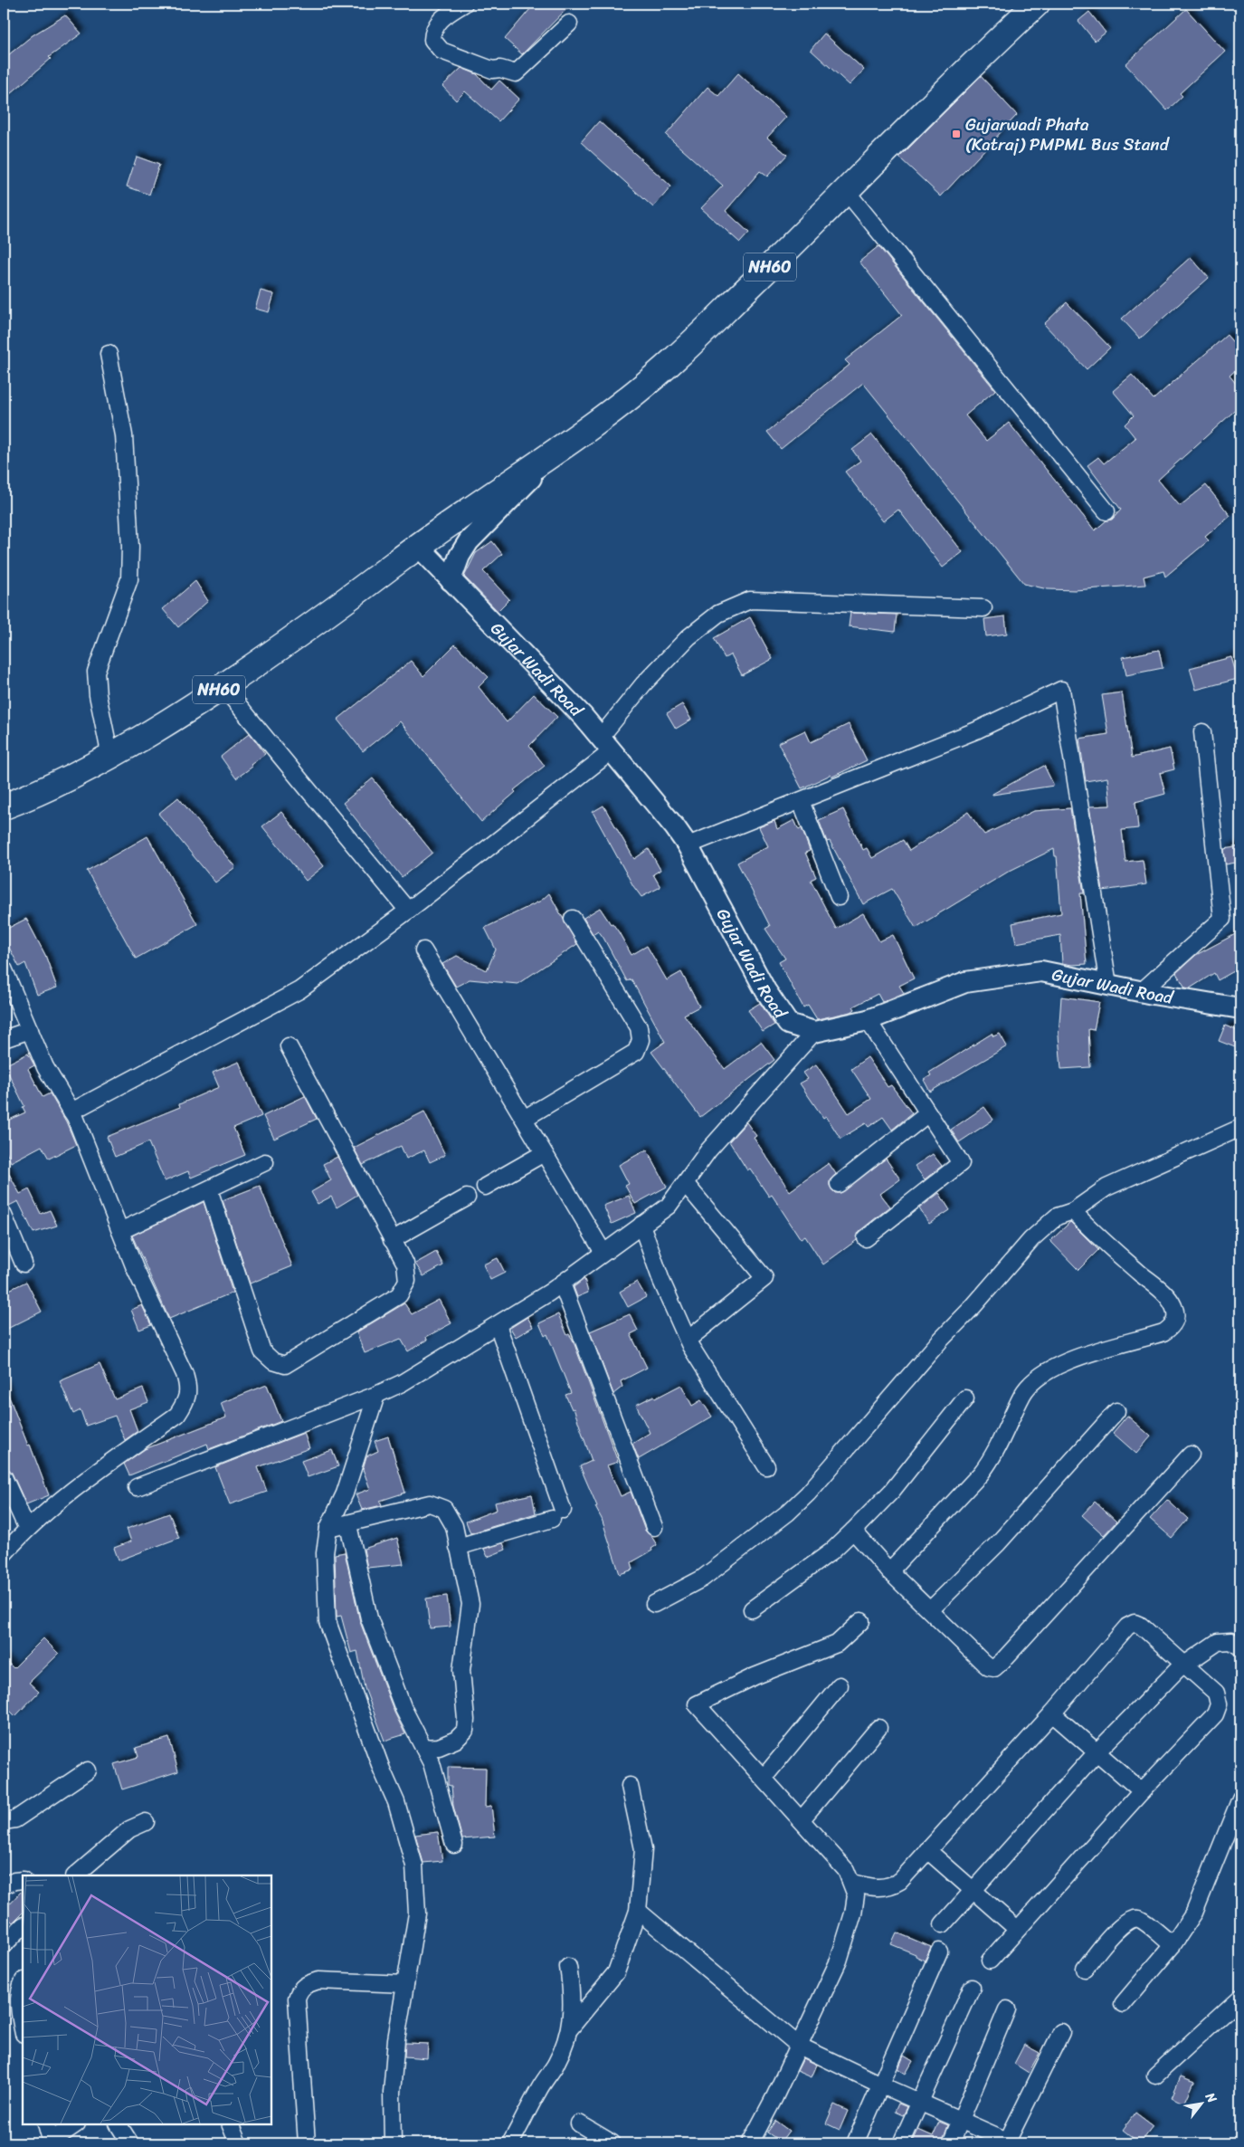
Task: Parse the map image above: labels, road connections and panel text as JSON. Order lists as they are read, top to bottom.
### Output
{
  "streets": {
    "highway": ["NH60"],
    "street": ["Gujar Wadi Road"]
  },
  "crossings": [
    ["NH60", "Gujar Wadi Road"]
  ],
  "places": {
    "transit": ["Gujarwadi Phata (Katraj) PMPML Bus Stand"]
  },
  "north": "top right"
}
